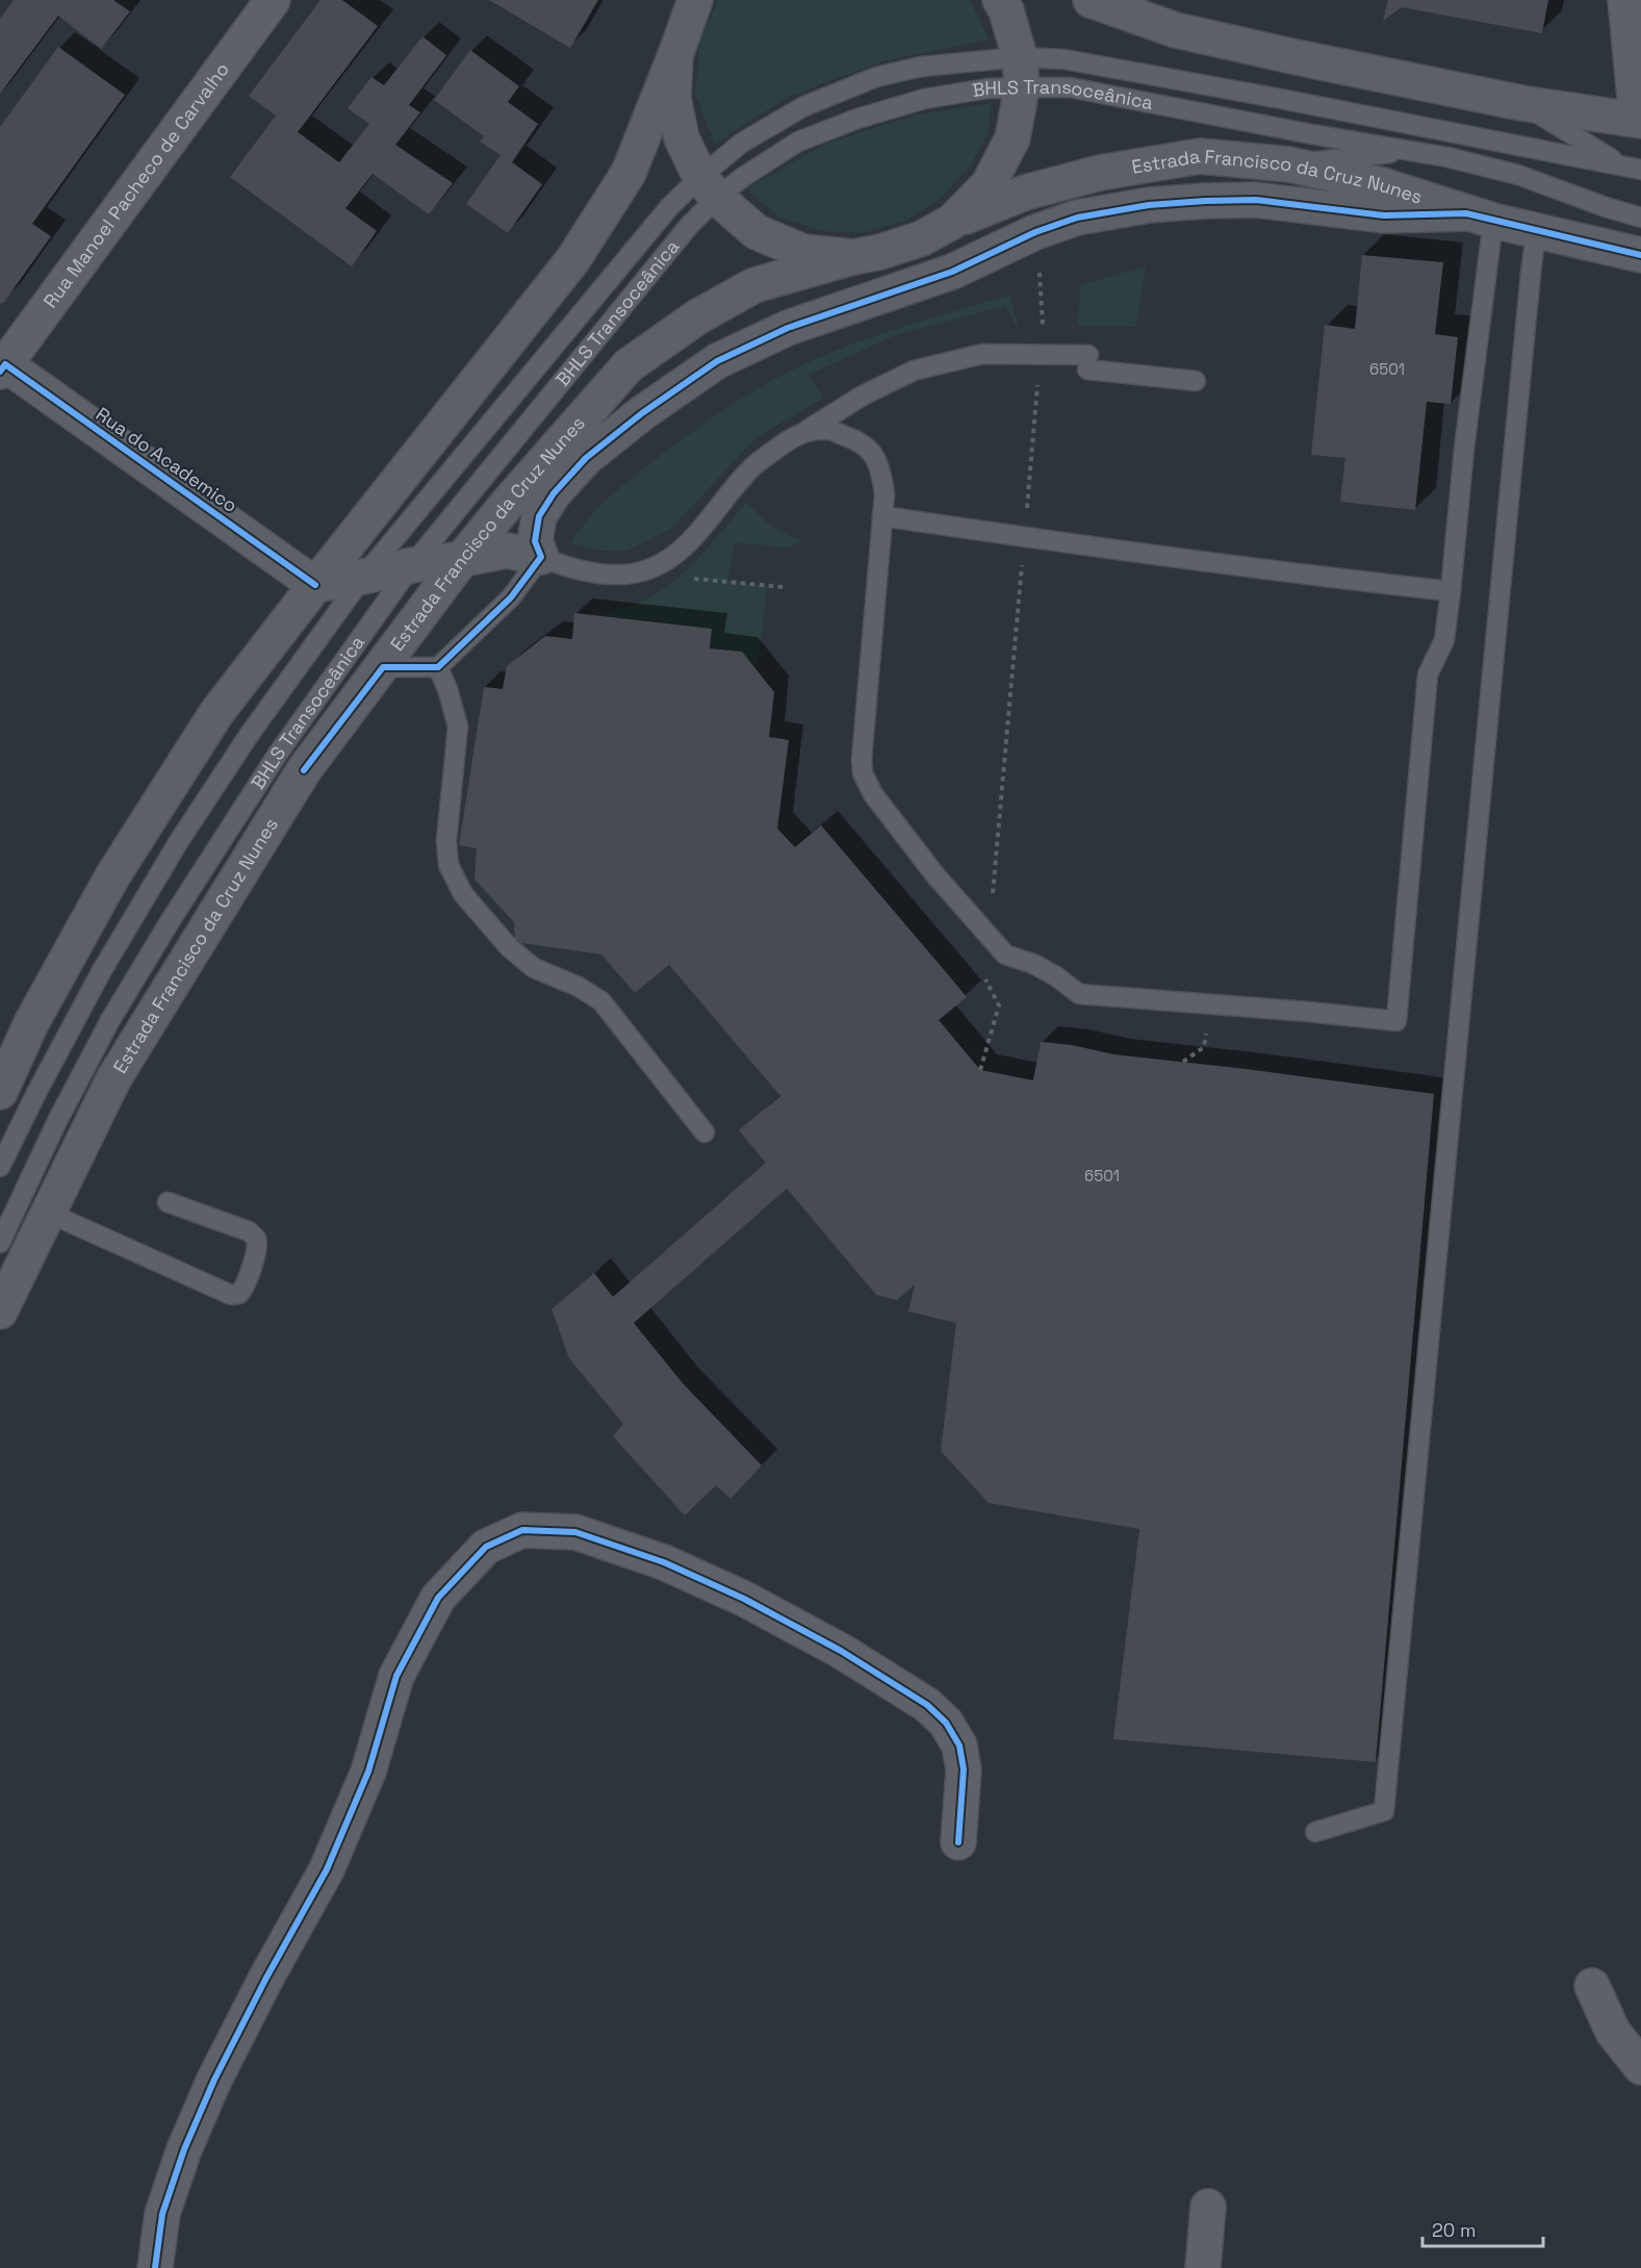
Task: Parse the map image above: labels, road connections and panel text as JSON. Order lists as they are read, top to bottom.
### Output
{
  "streets": {
    "main road": ["Estrada Francisco da Cruz Nunes", "Rua do Academico"],
    "street": ["Rua Manoel Pacheco de Carvalho"],
    "lane": ["BHLS Transoceânica"]
  },
  "crossings": [
    ["Rua Manoel Pacheco de Carvalho", "Rua do Academico"]
  ],
  "house_numbers": ["6501", "6501"],
  "scale_bar": "20 m"
}
